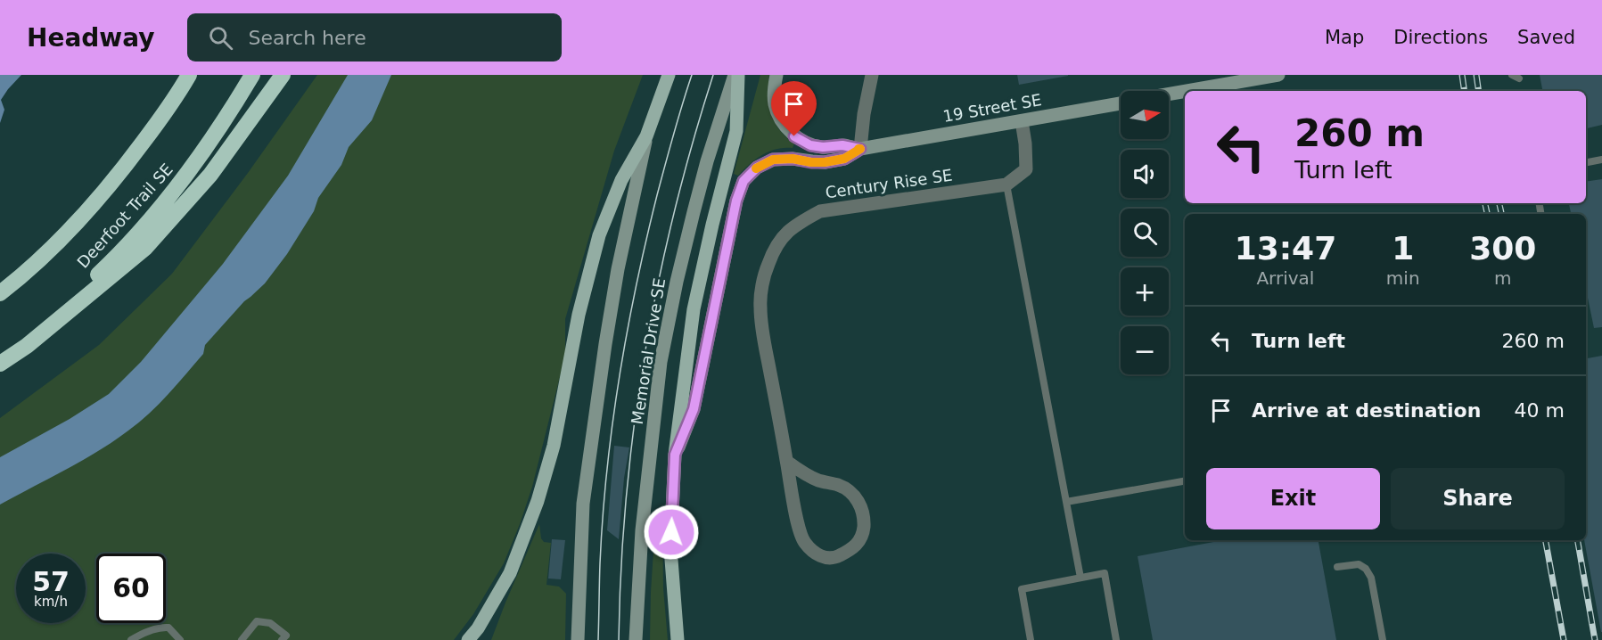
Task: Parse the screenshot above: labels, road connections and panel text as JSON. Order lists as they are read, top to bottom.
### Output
{
  "streets": {
    "highway": ["Deerfoot Trail SE"],
    "main road": ["19 Street SE", "Memorial Drive SE"],
    "street": ["Century Rise SE"]
  },
  "north": "right",
  "page": {
    "header": "Headway",
    "search": "Search here",
    "nav": ["Map", "Directions", "Saved"],
    "map_buttons": ["+", "−"],
    "turn": ["260 m", "Turn left"],
    "eta": [
      "13:47",
      "Arrival",
      "1",
      "min",
      "300",
      "m"
    ],
    "list": [
      {
        "name": "Turn left",
        "value": "260 m"
      },
      {
        "name": "Arrive at destination",
        "value": "40 m"
      }
    ],
    "buttons": ["Exit", "Share"],
    "speed": "57 km/h",
    "limit": "60"
  }
}
